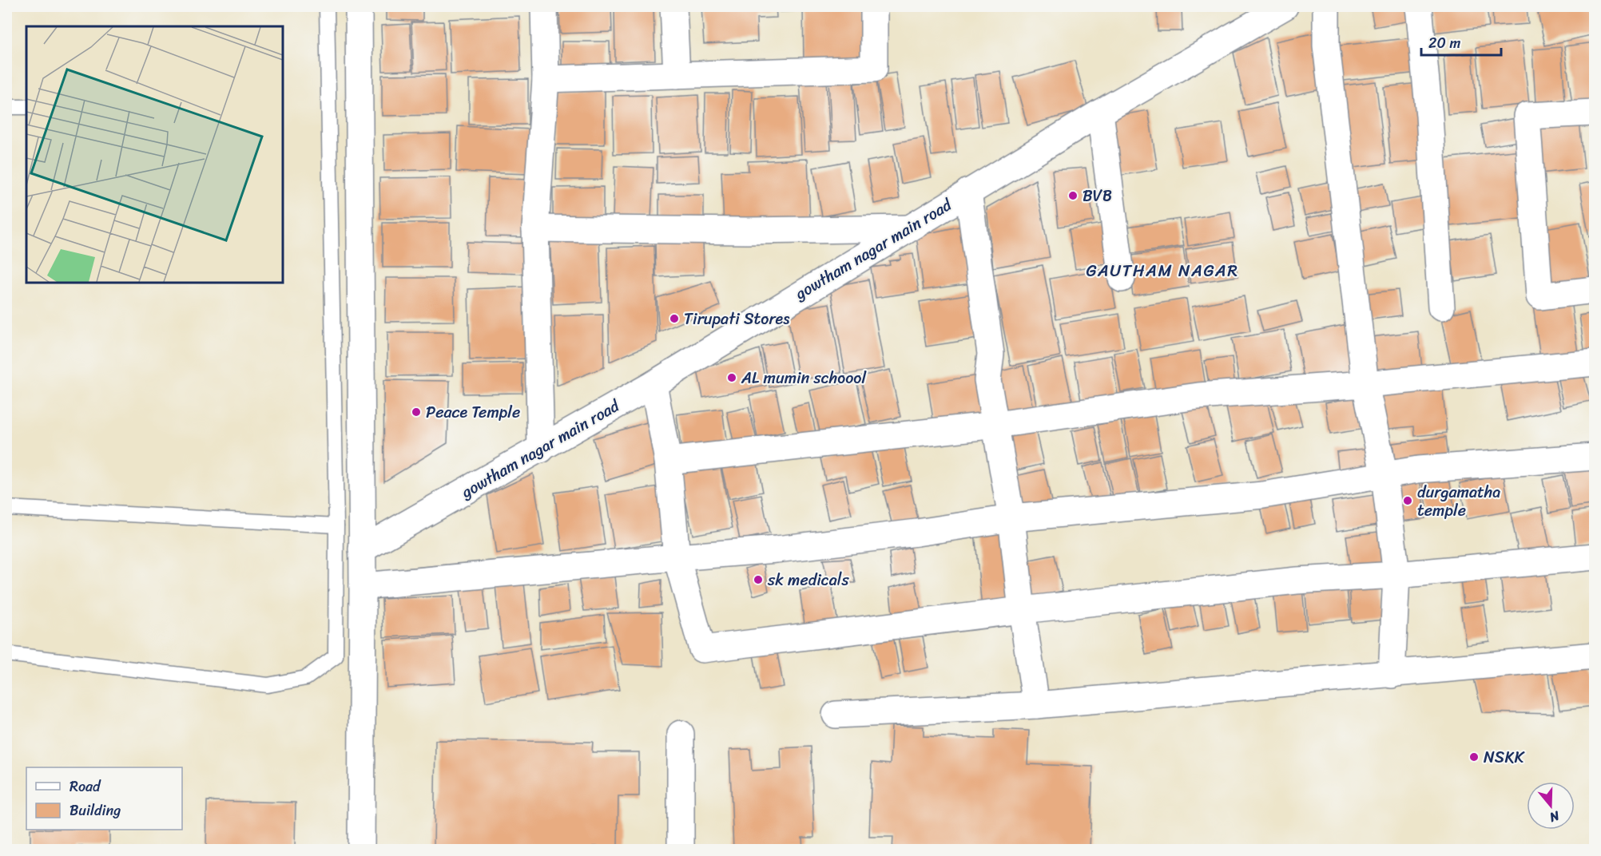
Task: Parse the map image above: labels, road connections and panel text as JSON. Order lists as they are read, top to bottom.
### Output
{
  "streets": {
    "street": ["gowtham nagar main road"]
  },
  "districts": ["GAUTHAM NAGAR"],
  "places": [
    "BVB",
    "Tirupati Stores",
    "AL mumin schoool",
    "Peace Temple",
    "durgamatha temple",
    "sk medicals",
    "NSKK"
  ],
  "legend": ["Road", "Building"],
  "scale_bar": "20 m",
  "north": "bottom"
}
